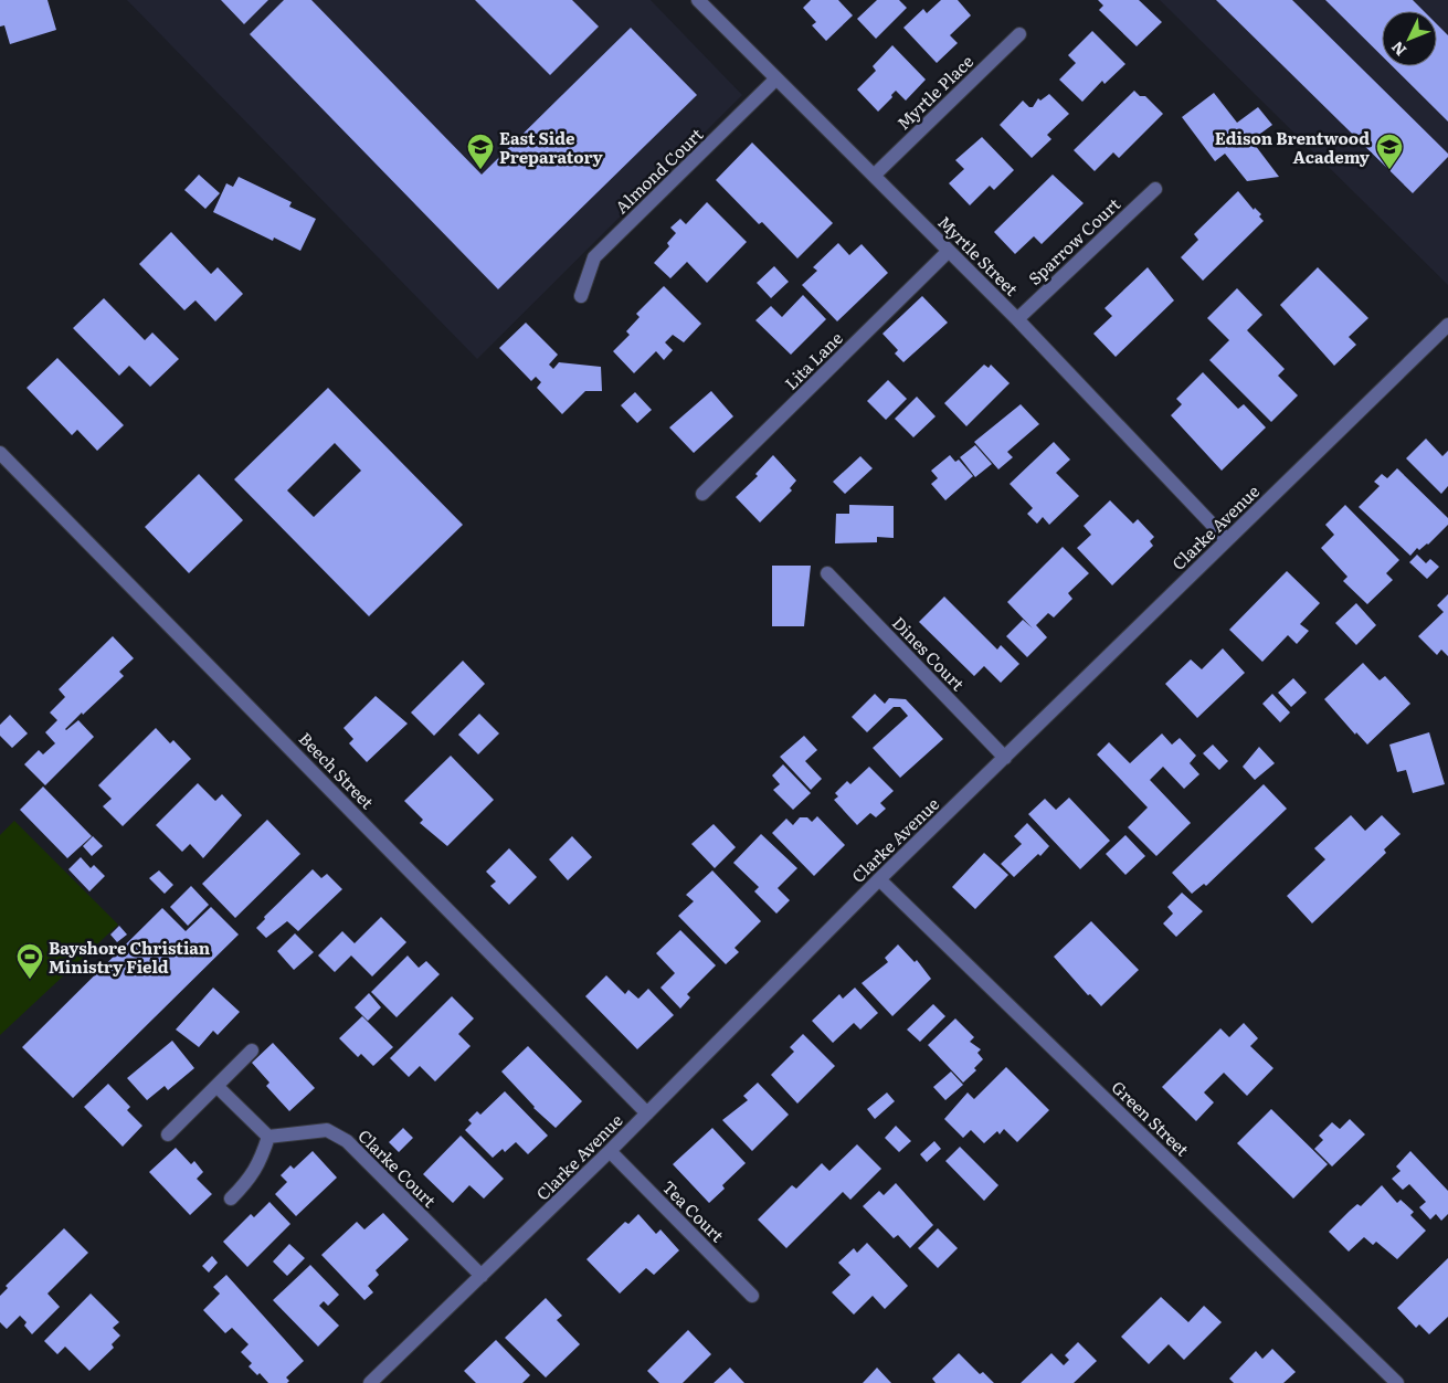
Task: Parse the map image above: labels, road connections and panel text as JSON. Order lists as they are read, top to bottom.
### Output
{
  "streets": {
    "street": [
      "Myrtle Place",
      "Almond Court",
      "Sparrow Court",
      "Myrtle Street",
      "Lita Lane",
      "Clarke Avenue",
      "Dines Court",
      "Beech Street",
      "Green Street",
      "Clarke Court",
      "Tea Court"
    ]
  },
  "crossings": [
    ["Myrtle Place", "Myrtle Street"],
    ["Almond Court", "Myrtle Street"],
    ["Sparrow Court", "Myrtle Street"],
    ["Myrtle Street", "Lita Lane"],
    ["Myrtle Street", "Clarke Avenue"],
    ["Clarke Avenue", "Dines Court"],
    ["Clarke Avenue", "Beech Street"],
    ["Clarke Avenue", "Green Street"],
    ["Clarke Avenue", "Clarke Court"],
    ["Clarke Avenue", "Tea Court"]
  ],
  "places": {
    "school or university": ["East Side Preparatory", "Edison Brentwood Academy"],
    "sports": ["Bayshore Christian Ministry Field"]
  },
  "north": "bottom left"
}
